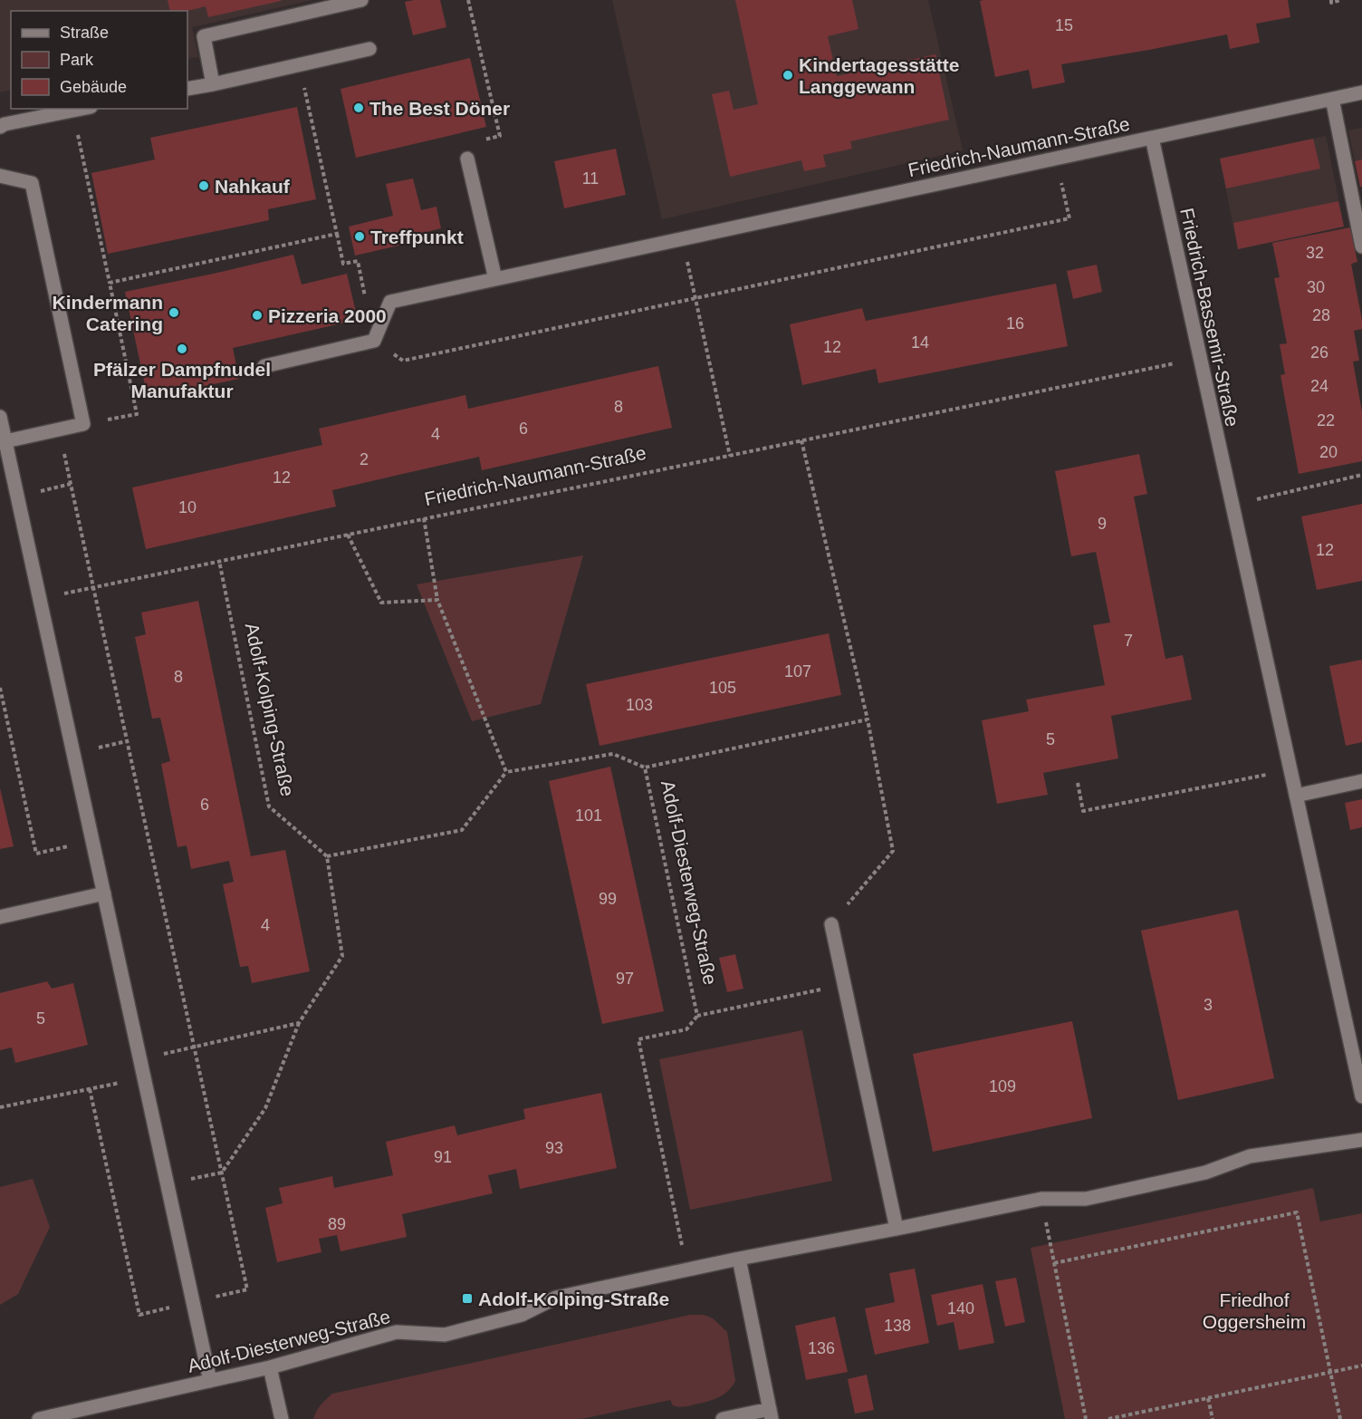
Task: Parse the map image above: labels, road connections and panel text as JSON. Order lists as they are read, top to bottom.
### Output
{
  "streets": {
    "street": ["Friedrich-Naumann-Straße", "Friedrich-Bassemir-Straße", "Adolf-Diesterweg-Straße"],
    "path": ["Adolf-Kolping-Straße"]
  },
  "crossings": [
    ["Friedrich-Naumann-Straße", "Friedrich-Bassemir-Straße"]
  ],
  "parks": ["Friedhof Oggersheim"],
  "places": {
    "other": [
      "Kindertagesstätte Langgewann",
      "The Best Döner",
      "Nahkauf",
      "Treffpunkt",
      "Kindermann Catering",
      "Pizzeria 2000",
      "Pfälzer Dampfnudel Manufaktur"
    ],
    "transit": ["Adolf-Kolping-Straße"]
  },
  "house_numbers": [
    "15",
    "11",
    "32",
    "30",
    "28",
    "16",
    "14",
    "12",
    "26",
    "24",
    "8",
    "22",
    "6",
    "4",
    "20",
    "2",
    "12",
    "10",
    "9",
    "12",
    "7",
    "107",
    "8",
    "105",
    "103",
    "5",
    "6",
    "101",
    "99",
    "4",
    "97",
    "3",
    "5",
    "109",
    "93",
    "91",
    "89",
    "140",
    "138",
    "136"
  ],
  "legend": ["Straße", "Park", "Gebäude"]
}
